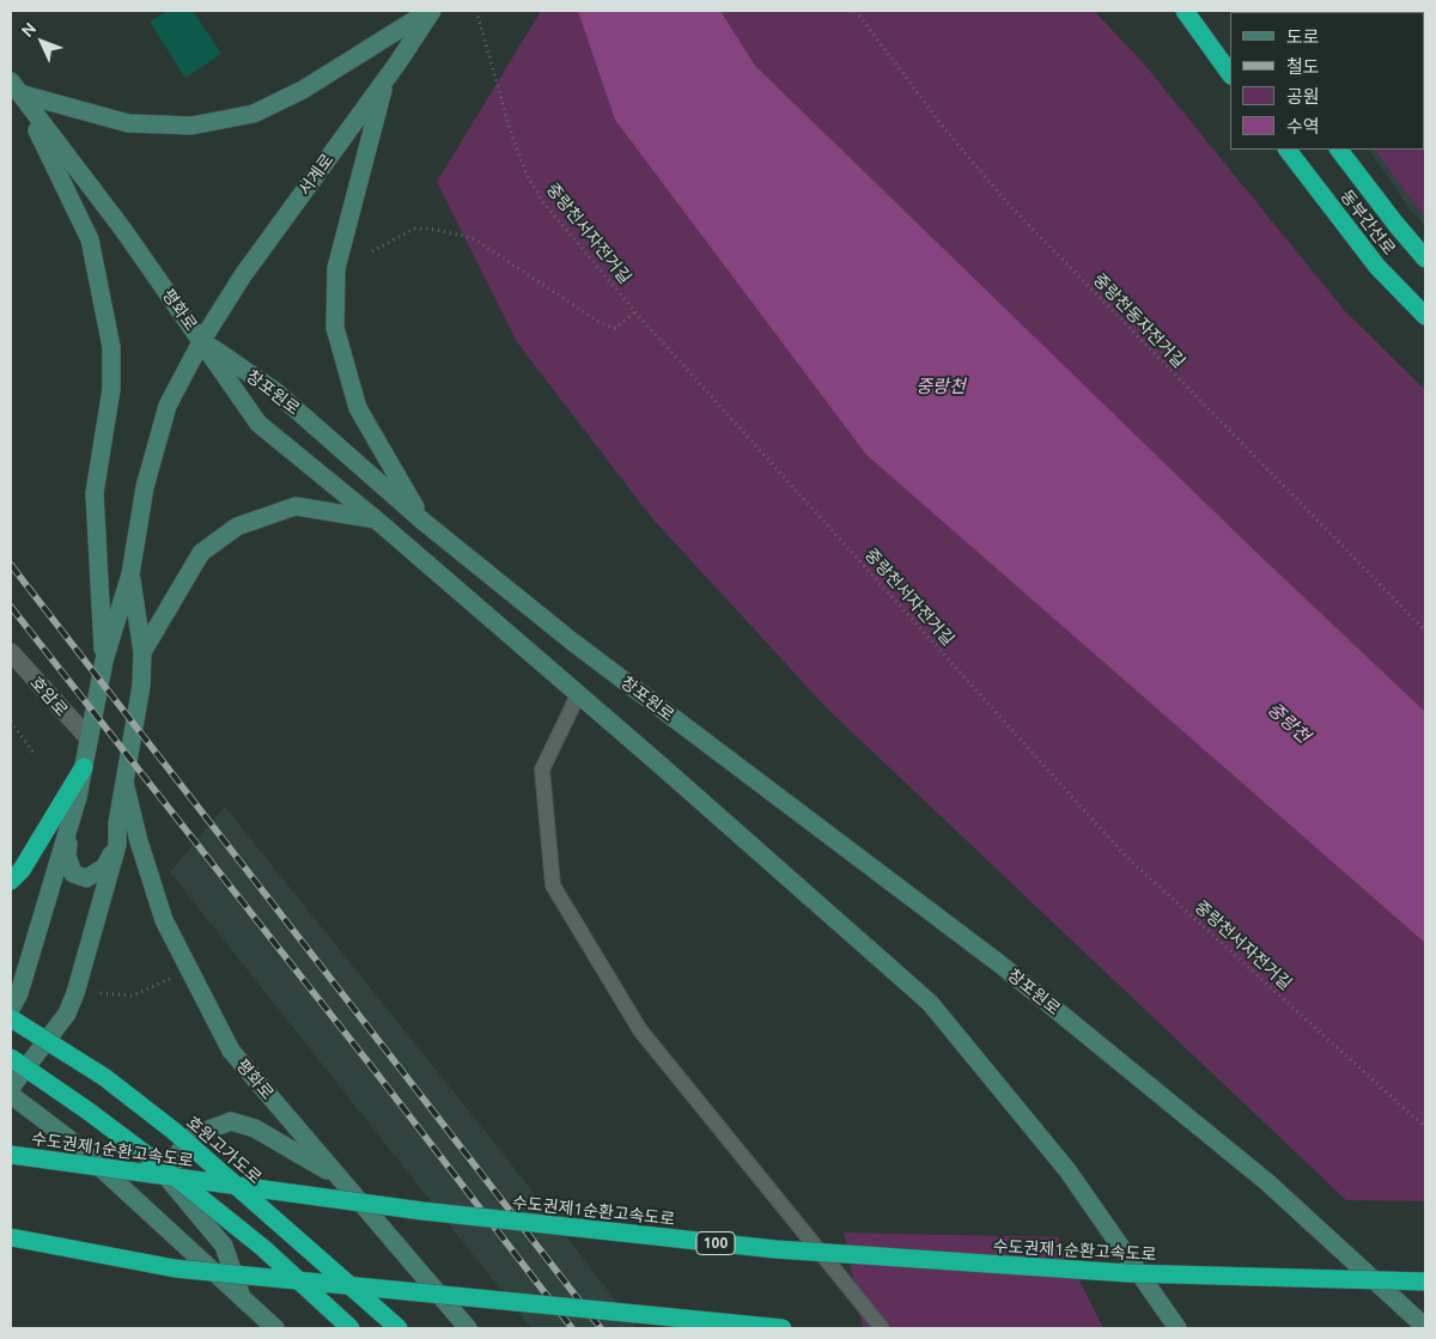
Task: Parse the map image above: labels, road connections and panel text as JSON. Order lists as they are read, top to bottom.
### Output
{
  "streets": {
    "highway": [
      "동부간선로",
      "수도권제1순환고속도로",
      "호원고가도로",
      "100"
    ],
    "main road": ["서계로", "평화로", "창포원로"],
    "street": ["호암로"],
    "path": ["중랑천서자전거길", "중랑천동자전거길"]
  },
  "crossings": [
    ["서계로", "평화로"],
    ["서계로", "창포원로"],
    ["평화로", "창포원로"],
    ["평화로", "호암로"]
  ],
  "water": ["중랑천"],
  "legend": [
    "도로",
    "철도",
    "공원",
    "수역"
  ],
  "north": "top left"
}
